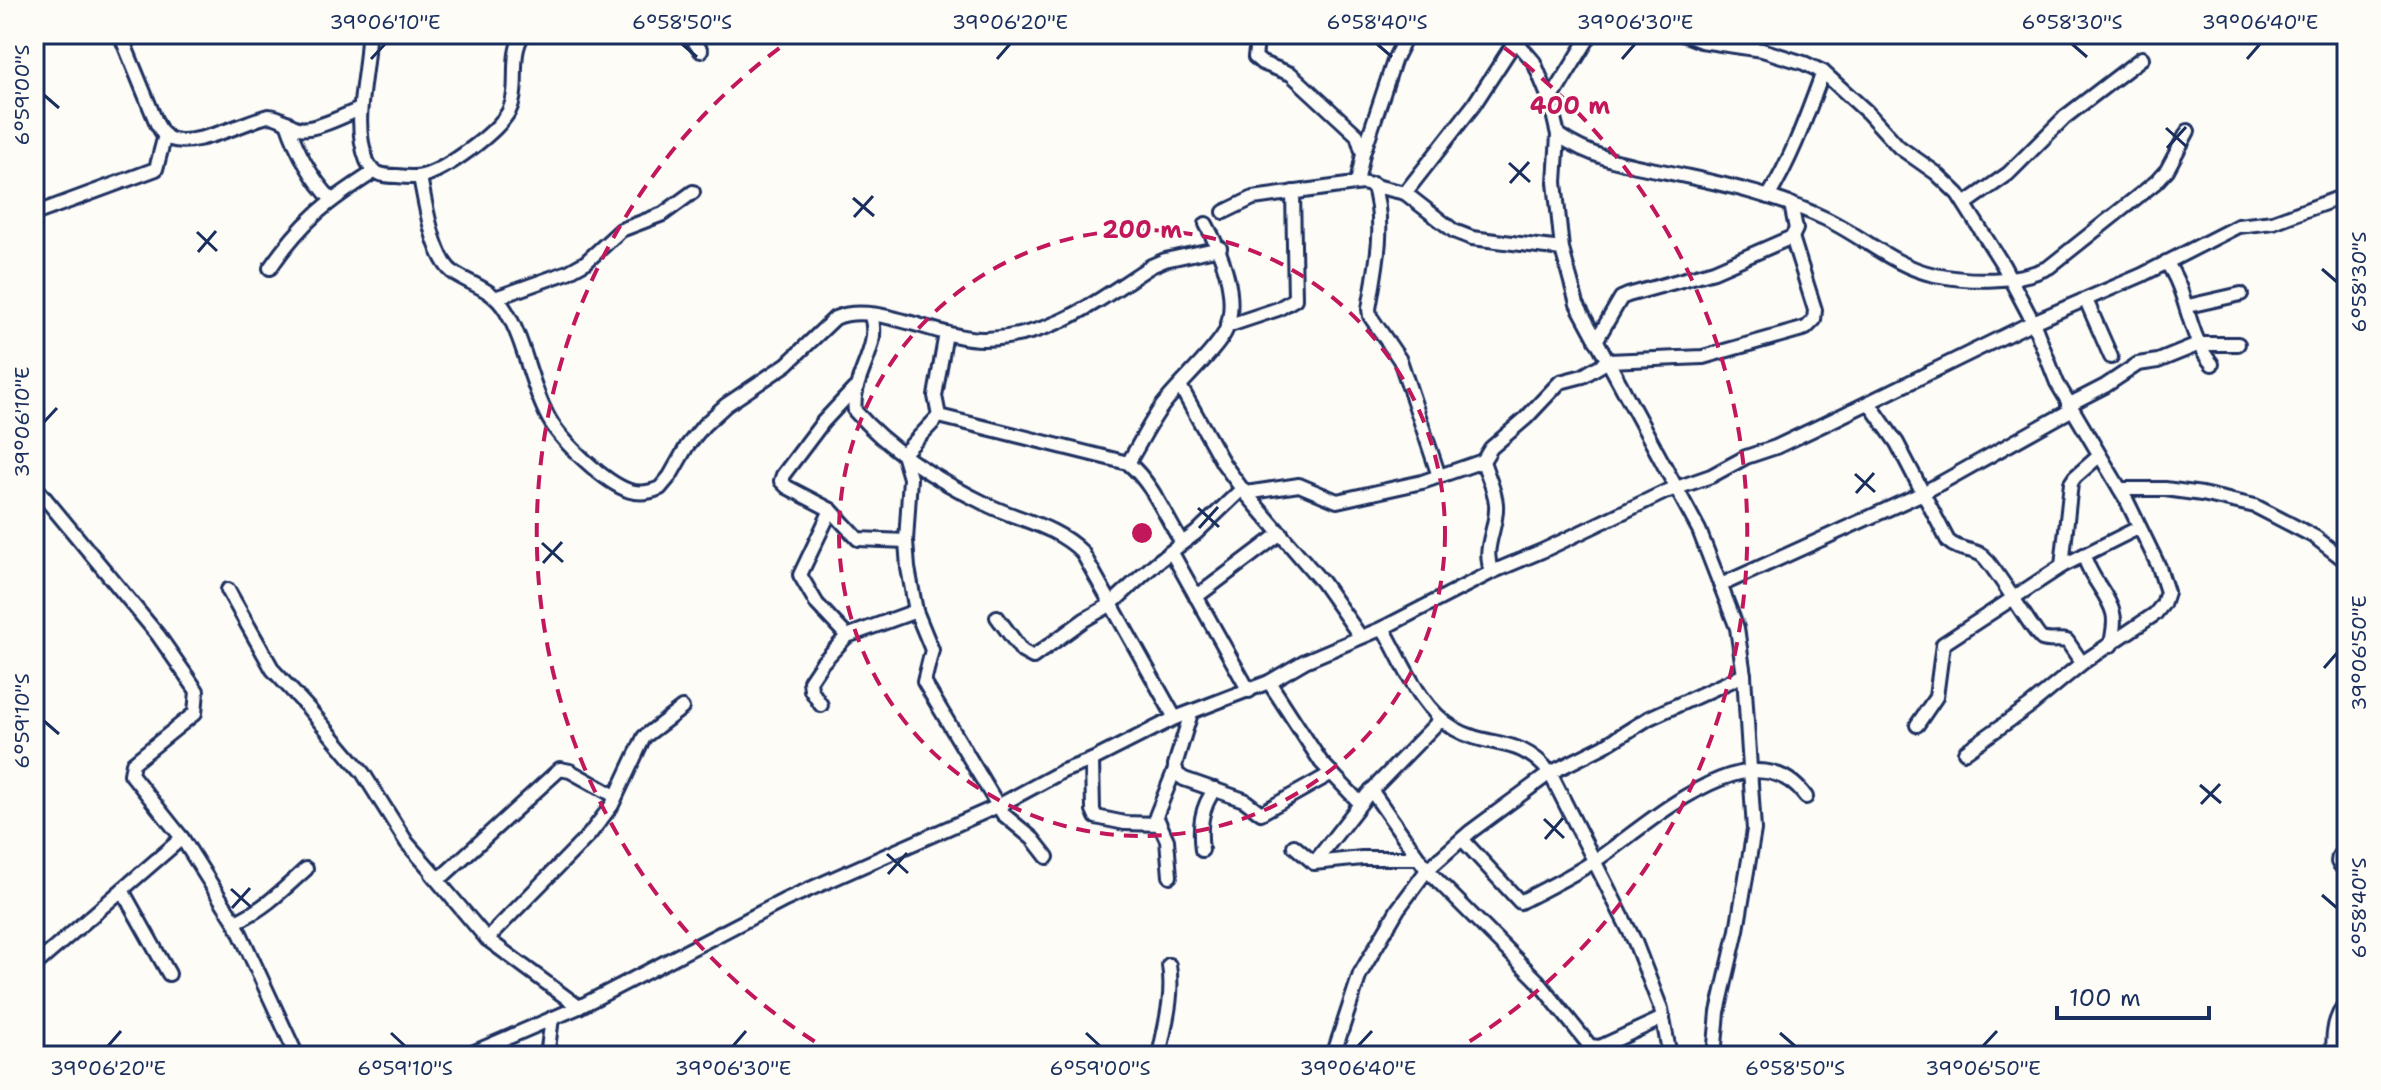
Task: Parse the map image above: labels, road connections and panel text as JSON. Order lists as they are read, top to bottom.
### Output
{
  "scale_bar": "100 m",
  "coordinates": [
    "39°06'10\"E",
    "6°58'50\"S",
    "39°06'20\"E",
    "6°58'40\"S",
    "39°06'30\"E",
    "6°58'30\"S",
    "39°06'40\"E",
    "6°59'00\"S",
    "39°06'50\"E",
    "6°59'10\"S"
  ],
  "rings": ["400 m", "200 m"]
}
